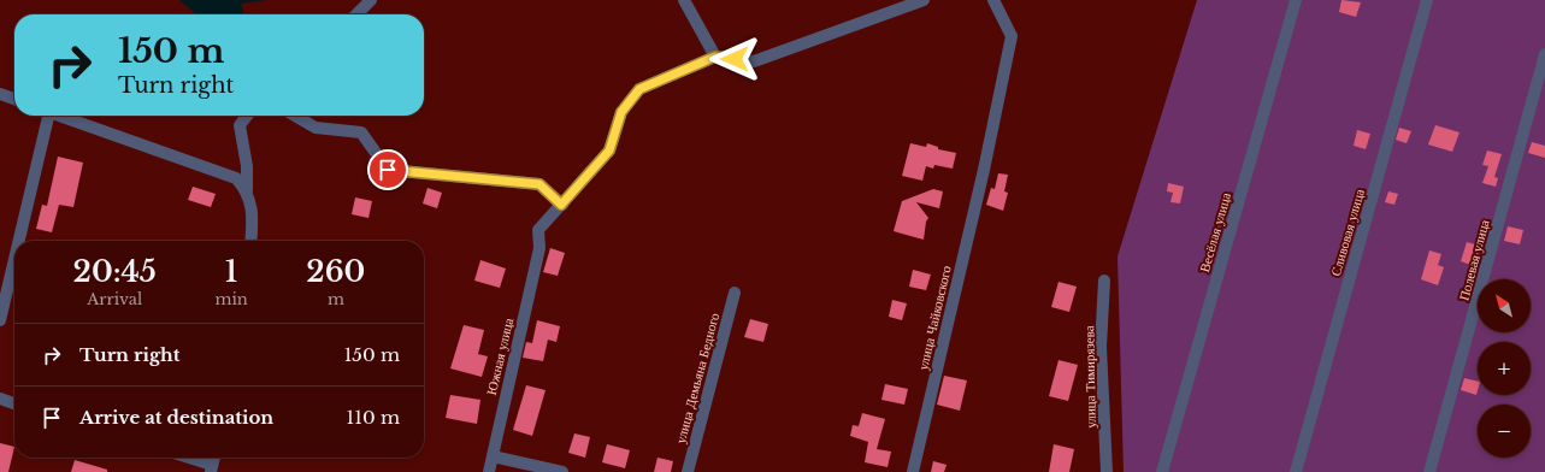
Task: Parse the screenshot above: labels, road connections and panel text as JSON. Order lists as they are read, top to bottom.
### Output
{
  "streets": {
    "street": [
      "Весёлая улица",
      "Сливовая улица",
      "Полевая улица",
      "улица Чайковского",
      "Южная улица",
      "улица Тимирязева",
      "улица Демьяна Бедного"
    ]
  },
  "north": "top left",
  "page": {
    "turn": ["150 m", "Turn right"],
    "eta": [
      "20:45",
      "Arrival",
      "1",
      "min",
      "260",
      "m"
    ],
    "map_buttons": ["+", "−"],
    "list": [
      {
        "name": "Turn right",
        "value": "150 m"
      },
      {
        "name": "Arrive at destination",
        "value": "110 m"
      }
    ]
  }
}
